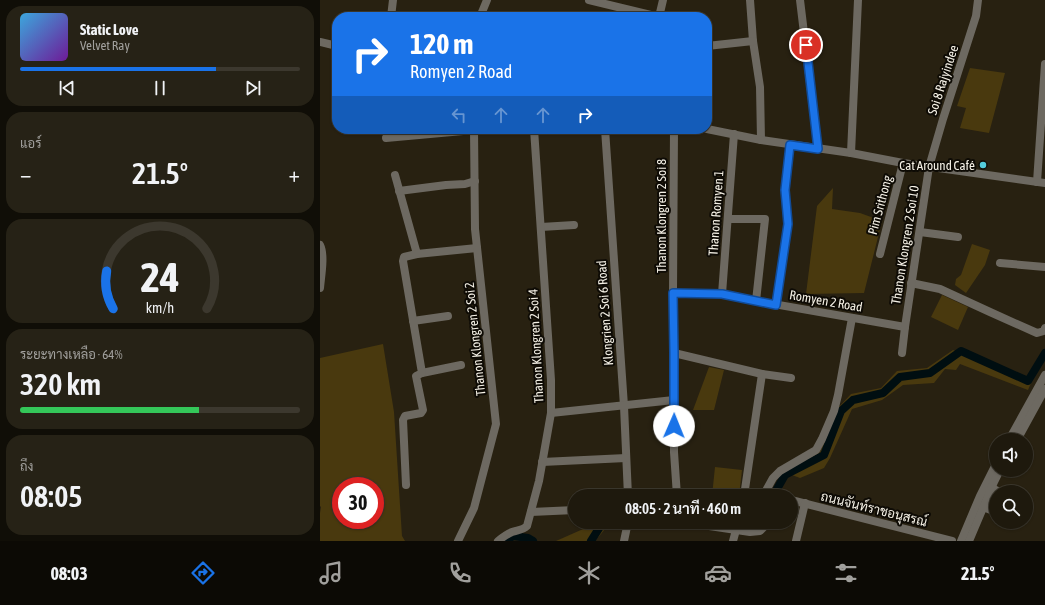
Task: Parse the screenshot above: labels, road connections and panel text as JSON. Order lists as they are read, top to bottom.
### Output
{
  "streets": {
    "street": [
      "Soi 8 Rajyindee",
      "Pim Srithong",
      "Thanon Romyen 1",
      "Thanon Klongren 2 Soi 8",
      "Thanon Klongren 2 Soi 10",
      "Romyen 2 Road",
      "Klongrien 2 Soi 6 Road",
      "Thanon Klongren 2 Soi 2",
      "Thanon Klongren 2 Soi 4",
      "ถนนจันท์ราชอนุสรณ์"
    ]
  },
  "crossings": [
    ["Soi 8 Rajyindee", "Thanon Klongren 2 Soi 10"],
    ["Thanon Romyen 1", "Romyen 2 Road"],
    ["Thanon Klongren 2 Soi 8", "Romyen 2 Road"],
    ["Thanon Klongren 2 Soi 10", "Romyen 2 Road"]
  ],
  "places": ["Cat Around Café"],
  "page": {
    "turn": ["120 m", "Romyen 2 Road"],
    "song": ["Static Love", "Velvet Ray"],
    "tile": [
      "แอร์",
      ["ระยะทางเหลือ · 64%", "320 km"],
      ["ถึง", "08:05"]
    ],
    "heat": ["−", "21.5°", "+"],
    "limit": "30",
    "trip": "08:05 · 2 นาที · 460 m",
    "tabs": ["08:03", "21.5°"],
    "gauge": ["24", "km/h"]
  }
}
